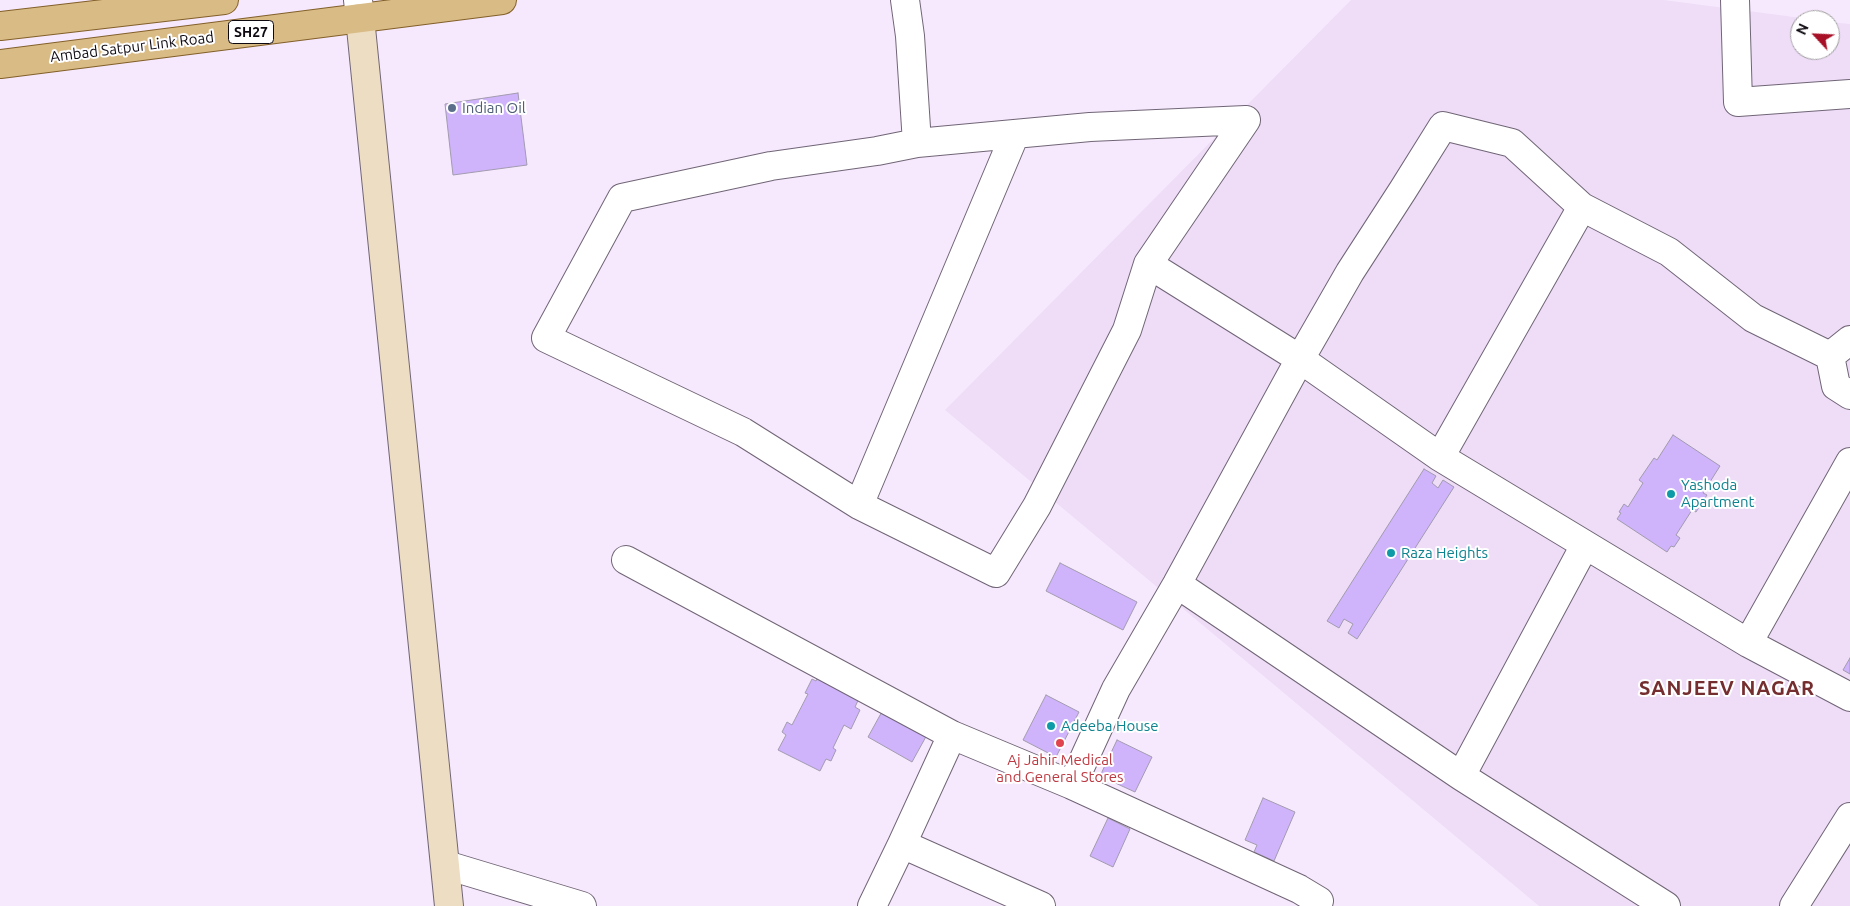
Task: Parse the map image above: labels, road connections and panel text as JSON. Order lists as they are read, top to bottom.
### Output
{
  "streets": {
    "main road": ["SH27", "Ambad Satpur Link Road"]
  },
  "districts": ["SANJEEV NAGAR"],
  "places": [
    "Indian Oil",
    "Yashoda Apartment",
    "Raza Heights",
    "Adeeba House",
    "Aj Jahir Medical and General Stores"
  ],
  "north": "top left"
}
